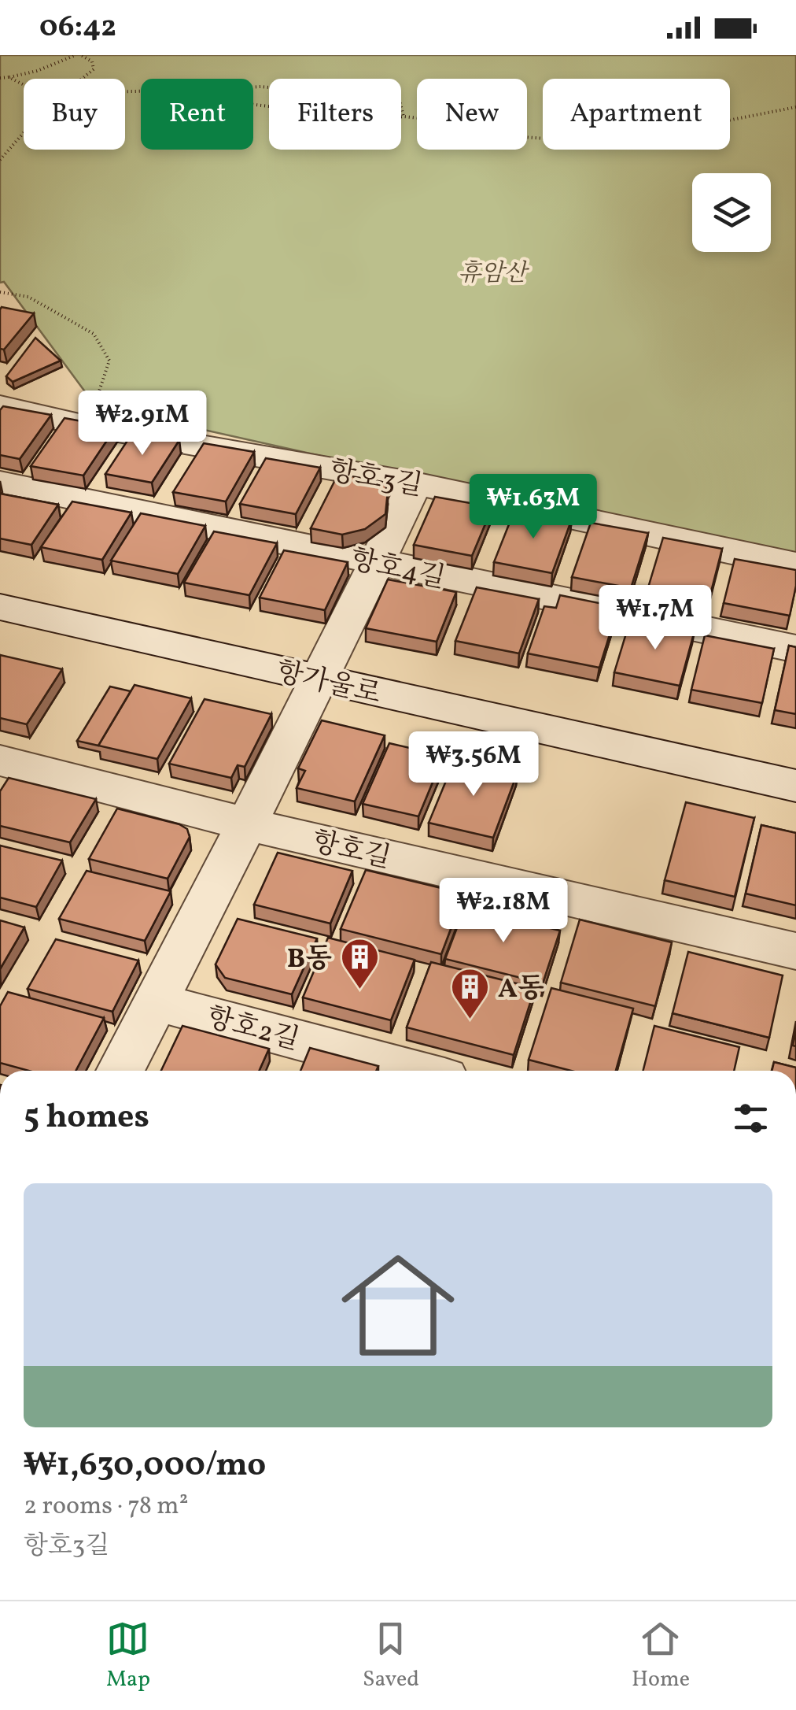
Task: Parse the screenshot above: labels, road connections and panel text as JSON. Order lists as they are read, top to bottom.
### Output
{
  "streets": {
    "street": [
      "항호3길",
      "항호4길",
      "항가울로",
      "항호길",
      "항호2길"
    ]
  },
  "parks": ["휴암산"],
  "places": {
    "building": ["B동", "A동"]
  },
  "page": {
    "status": "06:42",
    "chip": [
      "Buy",
      "Rent",
      "Filters",
      "New",
      "Apartment"
    ],
    "price": [
      "₩2.91M",
      "₩1.63M",
      "₩1.7M",
      "₩3.56M",
      "₩2.18M"
    ],
    "heading": "5 homes",
    "list": [
      {
        "name": "₩1,630,000/mo",
        "note": "2 rooms · 78 m² · 항호3길"
      }
    ],
    "tabs": ["Map", "Saved", "Home"]
  }
}
